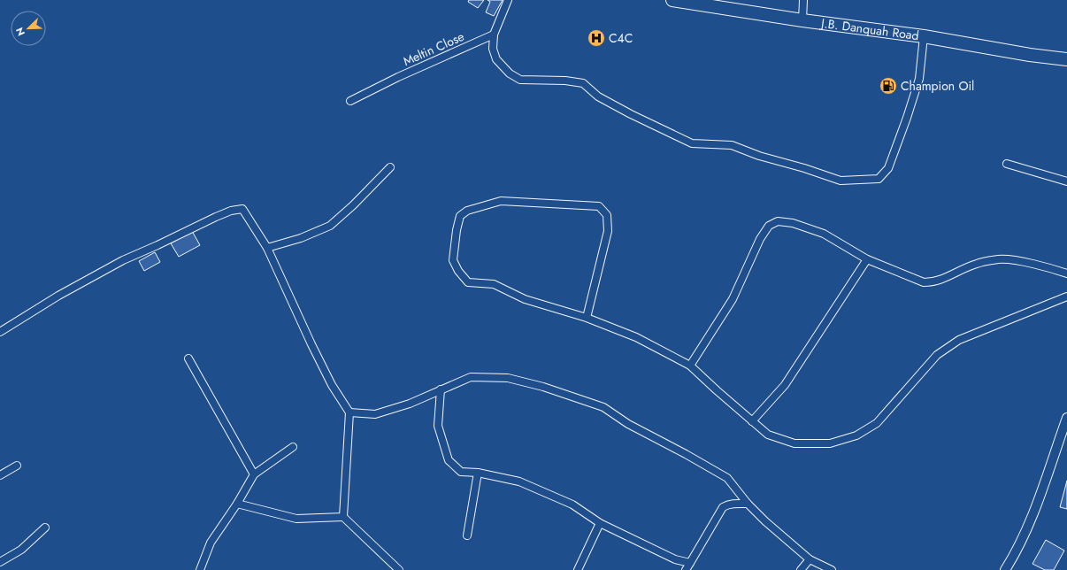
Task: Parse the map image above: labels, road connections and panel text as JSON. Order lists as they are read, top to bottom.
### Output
{
  "streets": {
    "highway": ["J.B. Danquah Road"],
    "street": ["Meltin Close"]
  },
  "places": {
    "hospital": ["C4C"],
    "fuel station": ["Champion Oil"]
  },
  "north": "bottom left"
}
